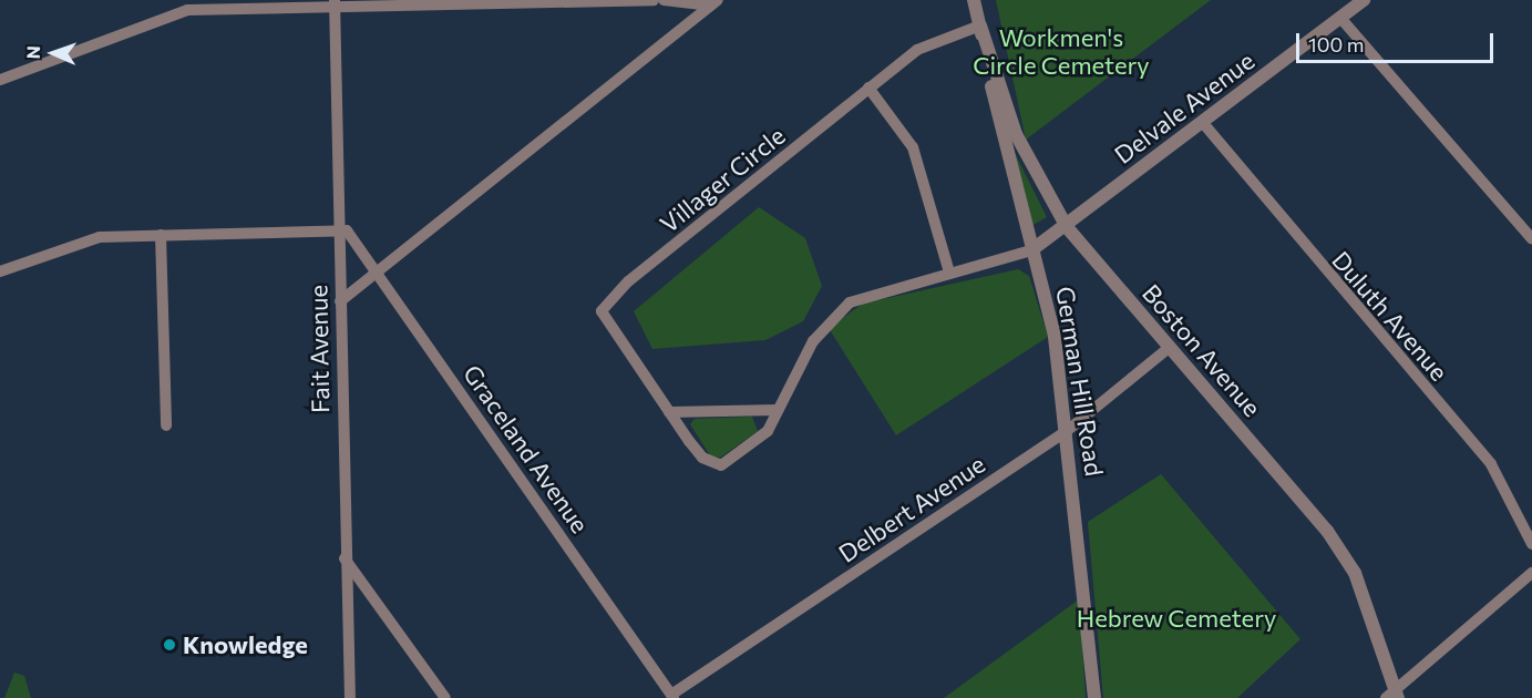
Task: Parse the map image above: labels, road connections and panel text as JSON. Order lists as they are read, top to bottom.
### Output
{
  "streets": {
    "street": [
      "Delvale Avenue",
      "Villager Circle",
      "Duluth Avenue",
      "Fait Avenue",
      "Boston Avenue",
      "German Hill Road",
      "Graceland Avenue",
      "Delbert Avenue"
    ]
  },
  "crossings": [
    ["Delvale Avenue", "Villager Circle"],
    ["Delvale Avenue", "Duluth Avenue"],
    ["Delvale Avenue", "Boston Avenue"],
    ["Delvale Avenue", "German Hill Road"],
    ["Villager Circle", "Boston Avenue"],
    ["Villager Circle", "German Hill Road"],
    ["Fait Avenue", "Graceland Avenue"],
    ["Boston Avenue", "German Hill Road"],
    ["Boston Avenue", "Delbert Avenue"],
    ["German Hill Road", "Delbert Avenue"],
    ["Graceland Avenue", "Delbert Avenue"]
  ],
  "parks": ["Workmen's Circle Cemetery", "Hebrew Cemetery"],
  "places": ["Knowledge"],
  "scale_bar": "100 m",
  "north": "left"
}
